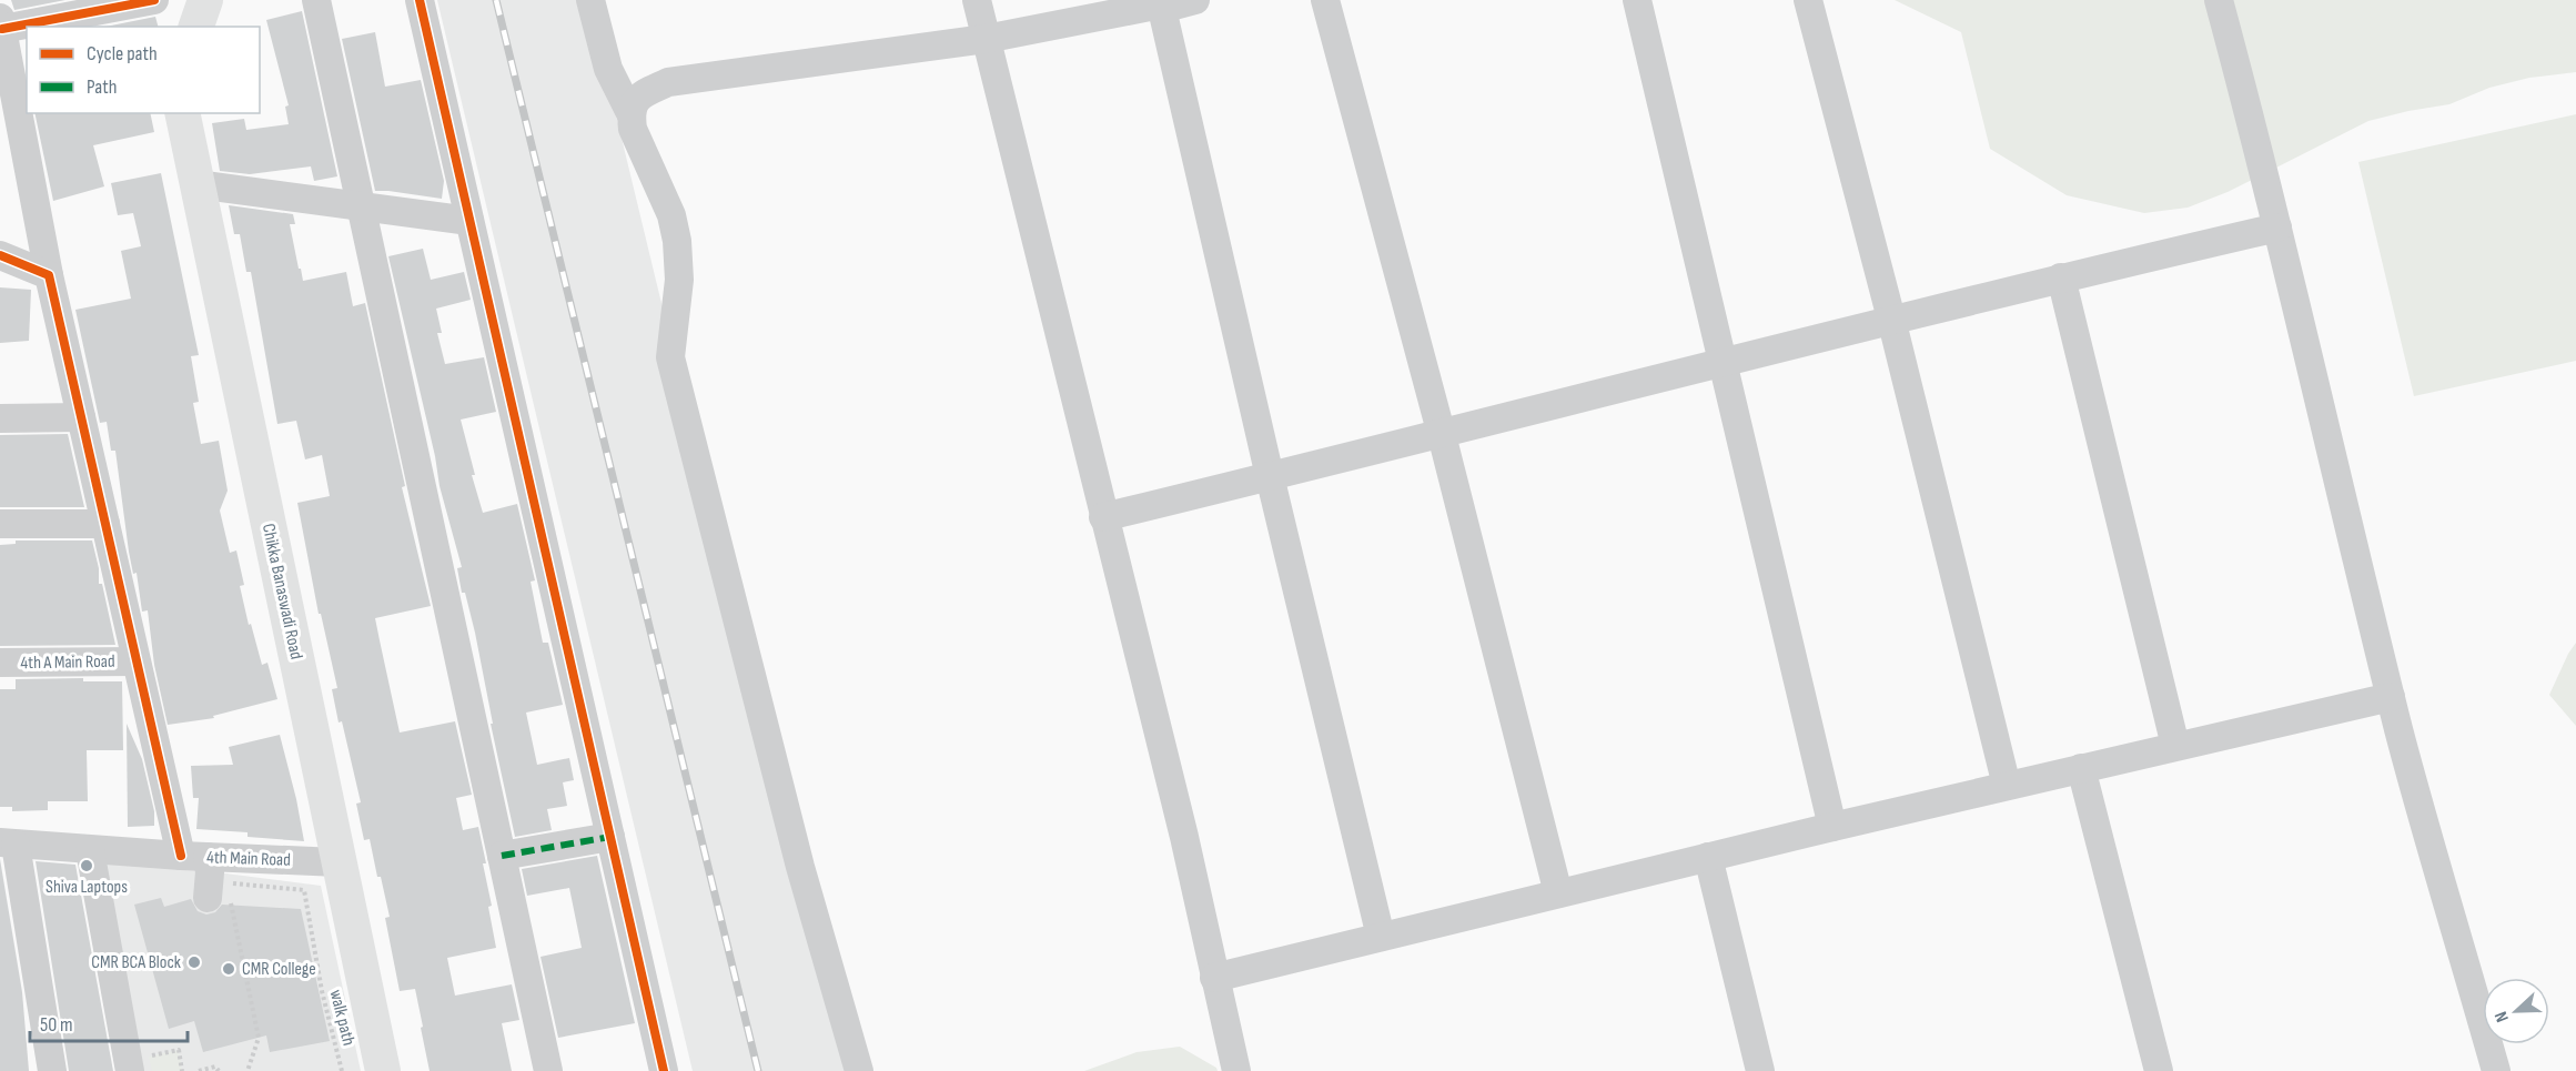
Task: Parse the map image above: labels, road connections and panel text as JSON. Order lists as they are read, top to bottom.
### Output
{
  "streets": {
    "main road": ["Chikka Banaswadi Road"],
    "street": ["4th A Main Road", "4th Main Road"],
    "path": ["walk path"]
  },
  "crossings": [
    ["Chikka Banaswadi Road", "4th Main Road"],
    ["4th Main Road", "walk path"]
  ],
  "places": ["Shiva Laptops", "CMR BCA Block", "CMR College"],
  "legend": ["Cycle path", "Path"],
  "scale_bar": "50 m",
  "north": "left"
}
